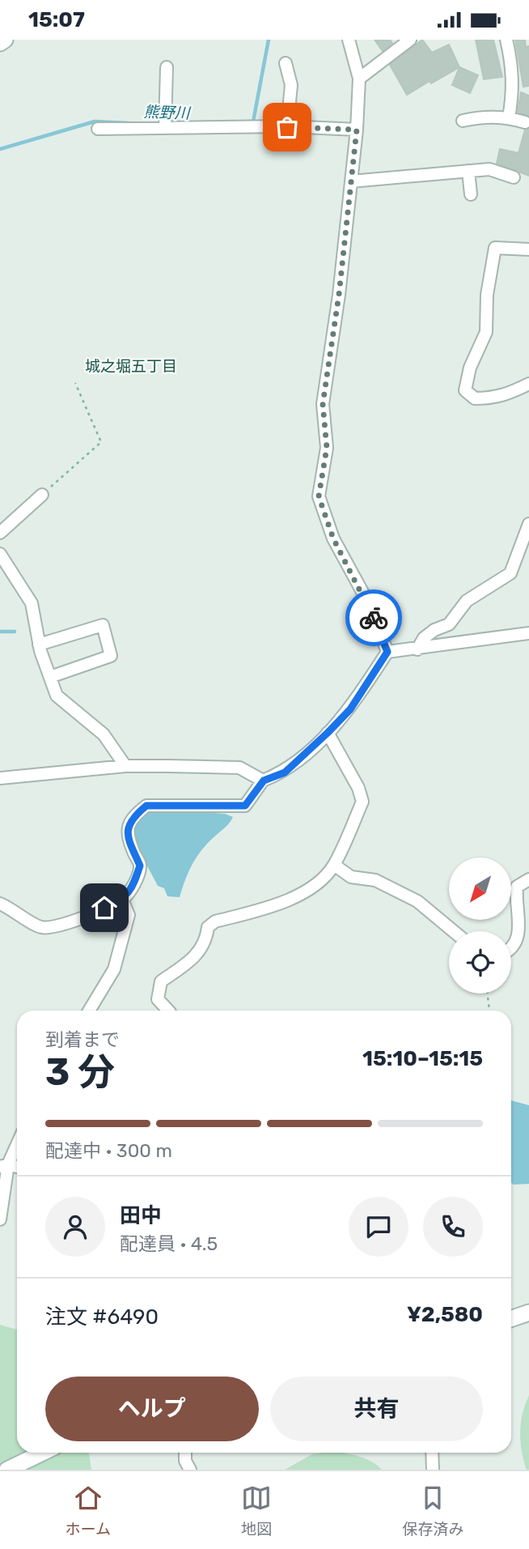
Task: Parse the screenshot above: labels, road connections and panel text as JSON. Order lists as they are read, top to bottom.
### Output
{
  "districts": ["城之堀五丁目"],
  "water": ["熊野川"],
  "north": "bottom left",
  "page": {
    "status": "15:07",
    "heading": ["3 分", "到着まで", "15:10–15:15"],
    "panel": [
      "田中",
      "配達員 · 4.5",
      "注文 #6490",
      "¥2,580"
    ],
    "bar": "配達中 · 300 m",
    "buttons": ["ヘルプ", "共有"],
    "tabs": ["ホーム", "地図", "保存済み"]
  }
}
